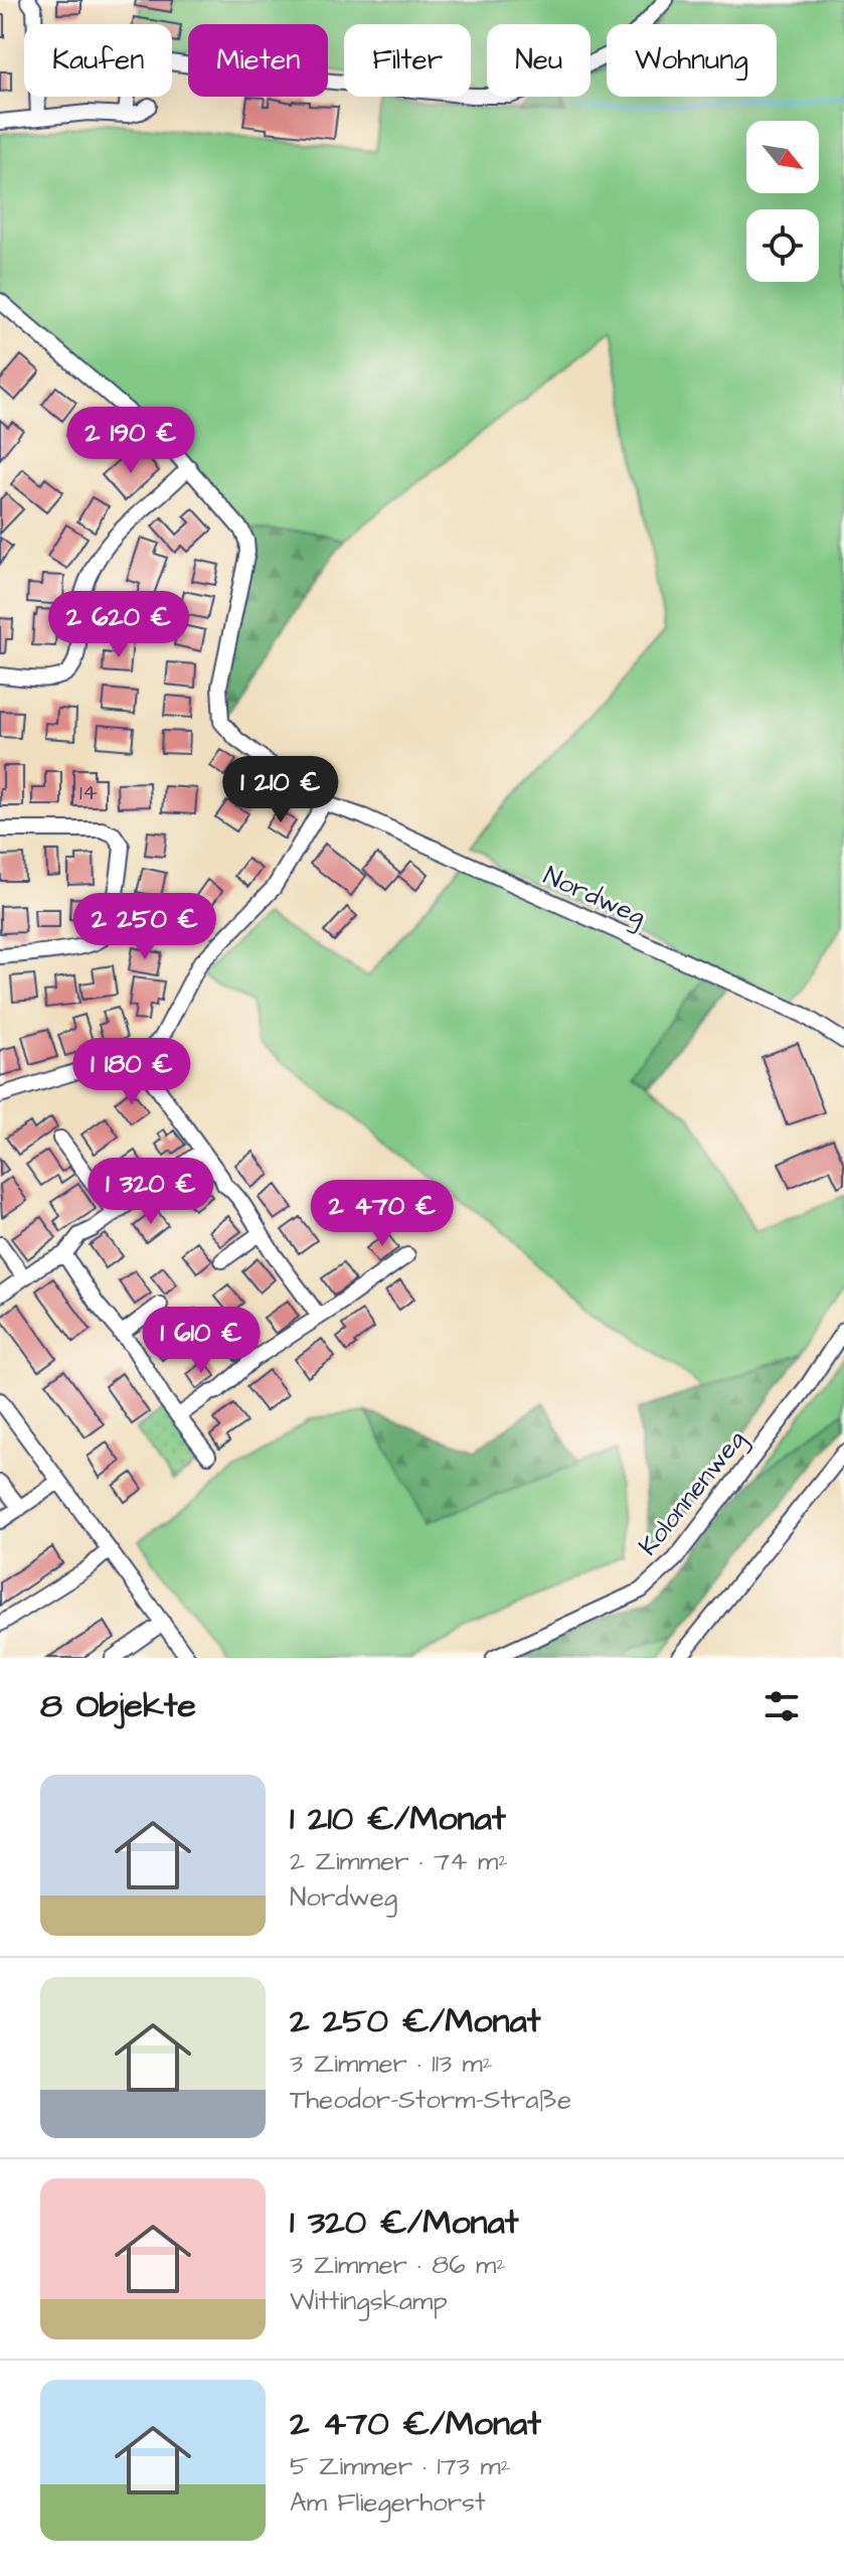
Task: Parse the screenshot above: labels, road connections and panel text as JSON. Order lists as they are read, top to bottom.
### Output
{
  "streets": {
    "street": ["Nordweg", "Kolonnenweg"]
  },
  "house_numbers": ["14"],
  "north": "bottom right",
  "page": {
    "chip": [
      "Kaufen",
      "Mieten",
      "Filter",
      "Neu",
      "Wohnung"
    ],
    "price": [
      "2 190 €",
      "2 620 €",
      "1 210 €",
      "2 250 €",
      "1 180 €",
      "1 320 €",
      "2 470 €",
      "1 610 €"
    ],
    "heading": "8 Objekte",
    "list": [
      {
        "name": "1 210 €/Monat",
        "note": "2 Zimmer · 74 m² · Nordweg"
      },
      {
        "name": "2 250 €/Monat",
        "note": "3 Zimmer · 113 m² · Theodor-Storm-Straße"
      },
      {
        "name": "1 320 €/Monat",
        "note": "3 Zimmer · 86 m² · Wittingskamp"
      },
      {
        "name": "2 470 €/Monat",
        "note": "5 Zimmer · 173 m² · Am Fliegerhorst"
      }
    ]
  }
}
